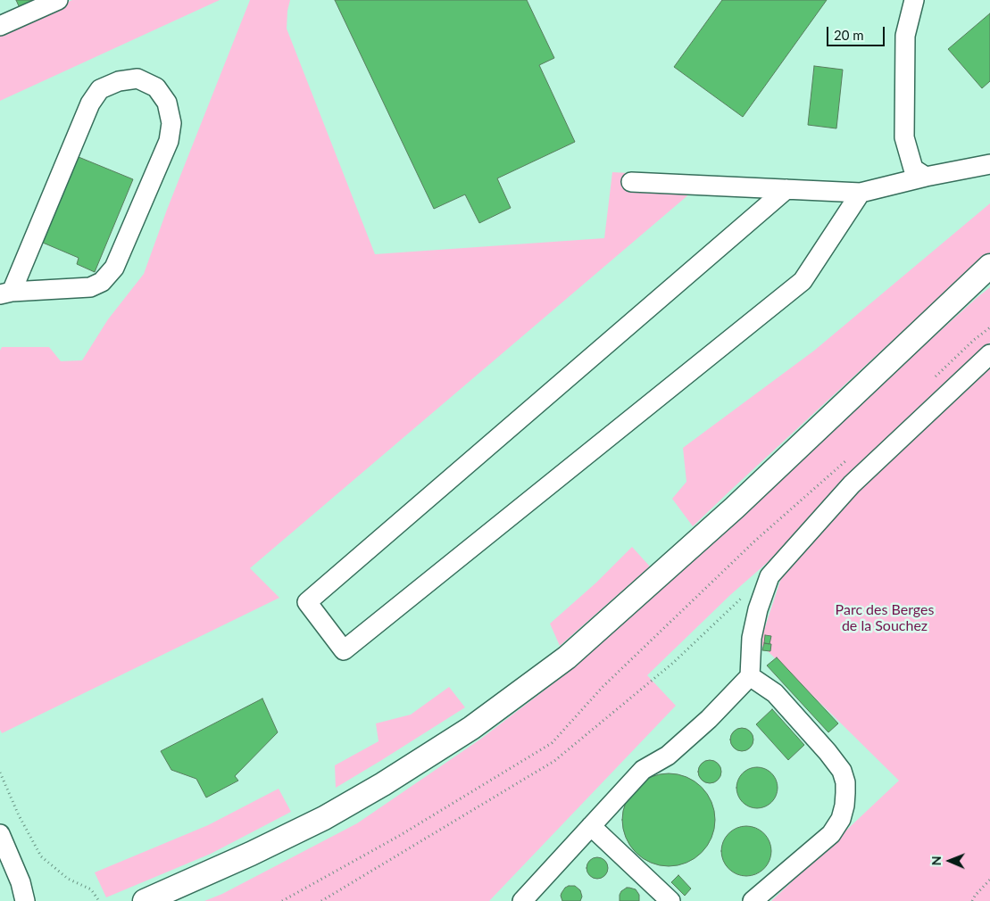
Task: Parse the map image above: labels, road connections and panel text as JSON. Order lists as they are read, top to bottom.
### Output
{
  "parks": ["Parc des Berges de la Souchez"],
  "scale_bar": "20 m",
  "north": "left"
}
